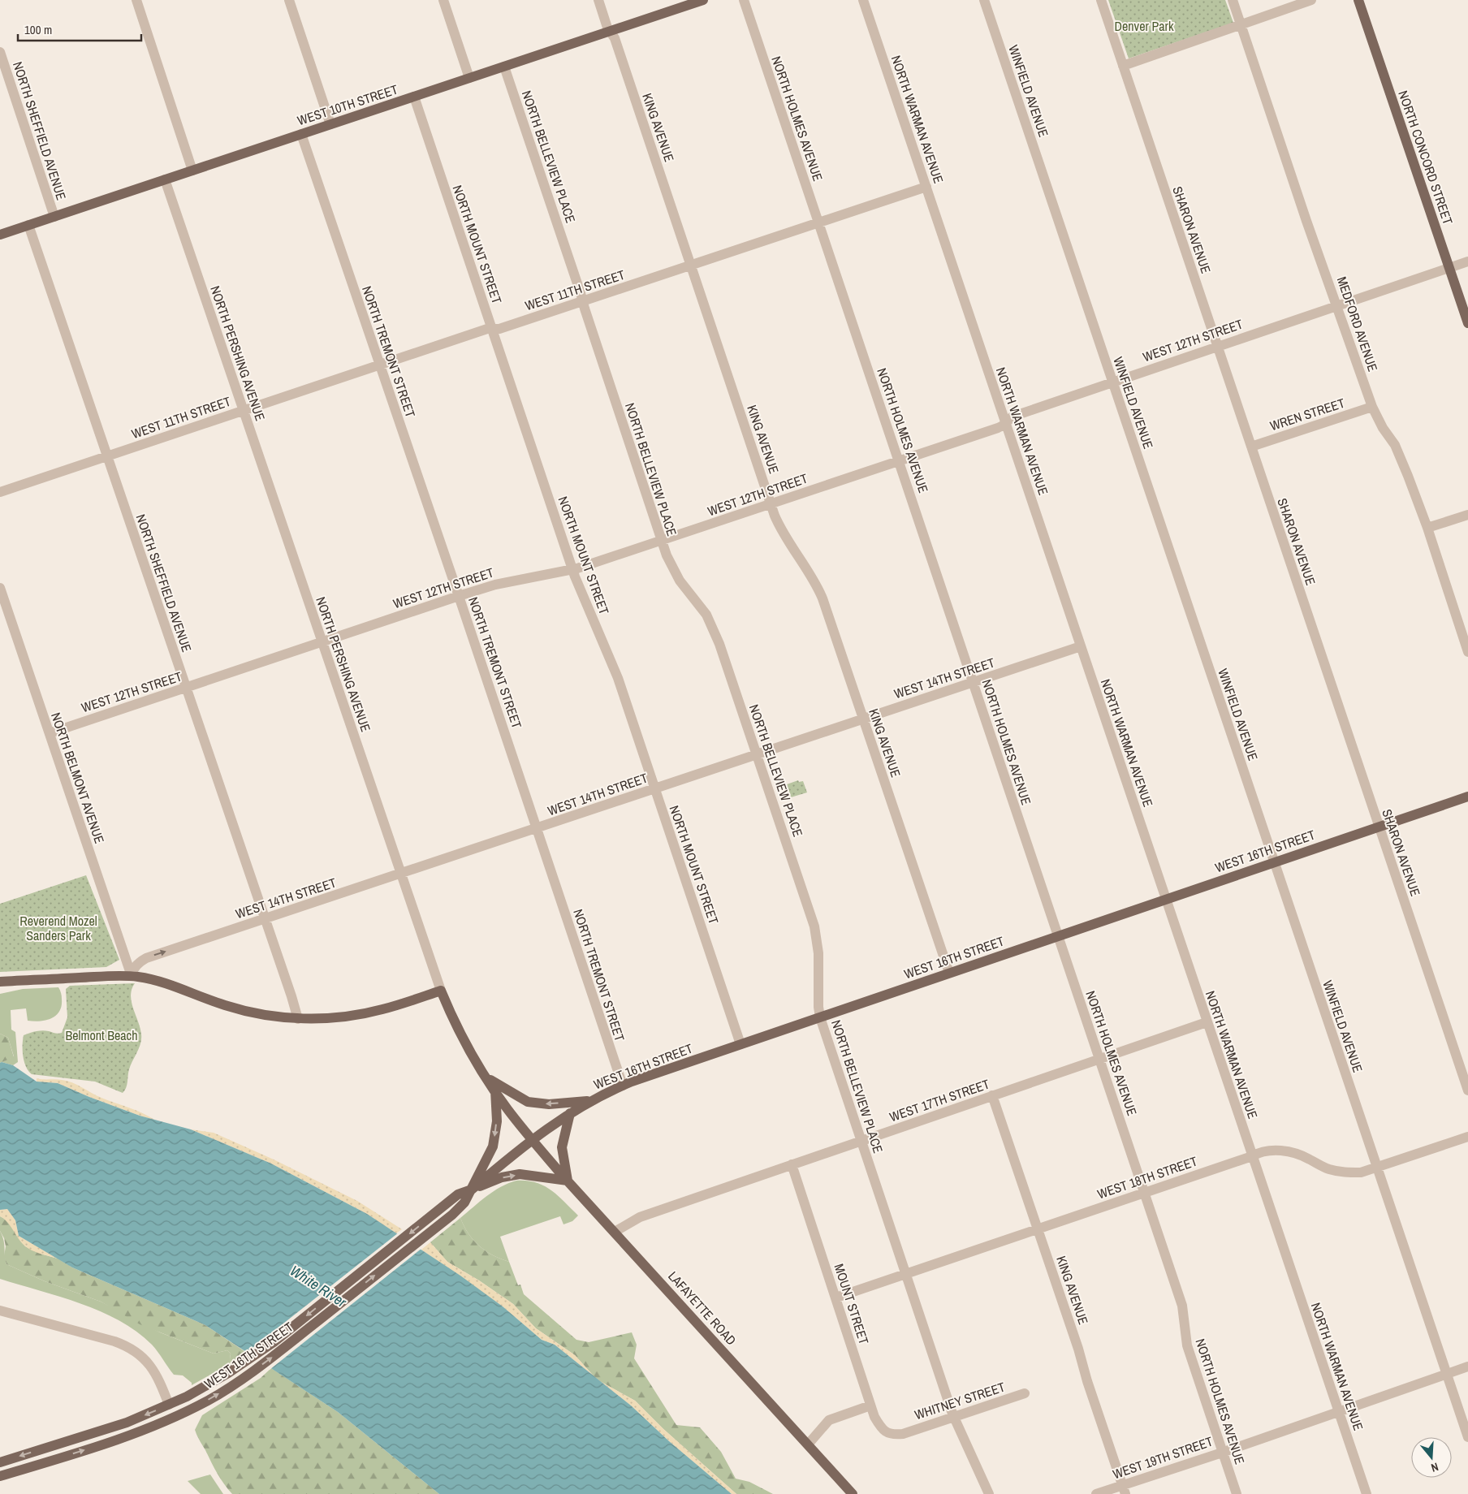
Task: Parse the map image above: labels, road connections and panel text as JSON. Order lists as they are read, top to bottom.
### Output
{
  "streets": {
    "main road": [
      "WEST 10TH STREET",
      "NORTH CONCORD STREET",
      "NORTH PERSHING AVENUE",
      "WEST 16TH STREET",
      "LAFAYETTE ROAD"
    ],
    "street": [
      "WINFIELD AVENUE",
      "NORTH HOLMES AVENUE",
      "NORTH WARMAN AVENUE",
      "KING AVENUE",
      "NORTH SHEFFIELD AVENUE",
      "NORTH BELLEVIEW PLACE",
      "SHARON AVENUE",
      "NORTH MOUNT STREET",
      "WEST 11TH STREET",
      "MEDFORD AVENUE",
      "WEST 12TH STREET",
      "NORTH TREMONT STREET",
      "WREN STREET",
      "WEST 14TH STREET",
      "NORTH BELMONT AVENUE",
      "WEST 17TH STREET",
      "WEST 18TH STREET",
      "MOUNT STREET",
      "WHITNEY STREET",
      "WEST 19TH STREET"
    ]
  },
  "crossings": [
    ["WINFIELD AVENUE", "WEST 12TH STREET"],
    ["WINFIELD AVENUE", "WEST 16TH STREET"],
    ["WINFIELD AVENUE", "WEST 18TH STREET"],
    ["WINFIELD AVENUE", "WEST 19TH STREET"],
    ["WEST 10TH STREET", "KING AVENUE"],
    ["WEST 10TH STREET", "NORTH SHEFFIELD AVENUE"],
    ["WEST 10TH STREET", "NORTH BELLEVIEW PLACE"],
    ["WEST 10TH STREET", "NORTH MOUNT STREET"],
    ["WEST 10TH STREET", "NORTH TREMONT STREET"],
    ["WEST 10TH STREET", "NORTH PERSHING AVENUE"],
    ["NORTH HOLMES AVENUE", "WEST 11TH STREET"],
    ["NORTH HOLMES AVENUE", "WEST 12TH STREET"],
    ["NORTH HOLMES AVENUE", "WEST 14TH STREET"],
    ["NORTH HOLMES AVENUE", "WEST 16TH STREET"],
    ["NORTH HOLMES AVENUE", "WEST 17TH STREET"],
    ["NORTH HOLMES AVENUE", "WEST 18TH STREET"],
    ["NORTH HOLMES AVENUE", "WEST 19TH STREET"],
    ["NORTH WARMAN AVENUE", "WEST 11TH STREET"],
    ["NORTH WARMAN AVENUE", "WEST 12TH STREET"],
    ["NORTH WARMAN AVENUE", "WEST 14TH STREET"],
    ["NORTH WARMAN AVENUE", "WEST 16TH STREET"],
    ["NORTH WARMAN AVENUE", "WEST 17TH STREET"],
    ["NORTH WARMAN AVENUE", "WEST 18TH STREET"],
    ["NORTH WARMAN AVENUE", "WEST 19TH STREET"],
    ["KING AVENUE", "WEST 11TH STREET"],
    ["KING AVENUE", "WEST 12TH STREET"],
    ["KING AVENUE", "WEST 14TH STREET"],
    ["KING AVENUE", "WEST 16TH STREET"],
    ["KING AVENUE", "WEST 17TH STREET"],
    ["KING AVENUE", "WEST 18TH STREET"],
    ["KING AVENUE", "WEST 19TH STREET"],
    ["NORTH SHEFFIELD AVENUE", "WEST 11TH STREET"],
    ["NORTH SHEFFIELD AVENUE", "WEST 12TH STREET"],
    ["NORTH SHEFFIELD AVENUE", "WEST 14TH STREET"],
    ["NORTH BELLEVIEW PLACE", "WEST 11TH STREET"],
    ["NORTH BELLEVIEW PLACE", "WEST 12TH STREET"],
    ["NORTH BELLEVIEW PLACE", "WEST 14TH STREET"],
    ["NORTH BELLEVIEW PLACE", "WEST 16TH STREET"],
    ["NORTH BELLEVIEW PLACE", "WEST 17TH STREET"],
    ["NORTH BELLEVIEW PLACE", "WEST 18TH STREET"],
    ["NORTH BELLEVIEW PLACE", "WHITNEY STREET"],
    ["NORTH CONCORD STREET", "WEST 12TH STREET"],
    ["SHARON AVENUE", "WEST 12TH STREET"],
    ["SHARON AVENUE", "WREN STREET"],
    ["SHARON AVENUE", "WEST 16TH STREET"],
    ["NORTH MOUNT STREET", "WEST 11TH STREET"],
    ["NORTH MOUNT STREET", "WEST 12TH STREET"],
    ["NORTH MOUNT STREET", "WEST 14TH STREET"],
    ["NORTH MOUNT STREET", "WEST 16TH STREET"],
    ["WEST 11TH STREET", "NORTH TREMONT STREET"],
    ["WEST 11TH STREET", "NORTH PERSHING AVENUE"],
    ["MEDFORD AVENUE", "WEST 12TH STREET"],
    ["MEDFORD AVENUE", "WREN STREET"],
    ["WEST 12TH STREET", "NORTH TREMONT STREET"],
    ["WEST 12TH STREET", "NORTH PERSHING AVENUE"],
    ["WEST 12TH STREET", "NORTH BELMONT AVENUE"],
    ["NORTH TREMONT STREET", "WEST 14TH STREET"],
    ["NORTH TREMONT STREET", "WEST 16TH STREET"],
    ["NORTH PERSHING AVENUE", "WEST 14TH STREET"],
    ["NORTH PERSHING AVENUE", "WEST 16TH STREET"],
    ["NORTH PERSHING AVENUE", "LAFAYETTE ROAD"],
    ["WEST 14TH STREET", "NORTH BELMONT AVENUE"],
    ["WEST 16TH STREET", "LAFAYETTE ROAD"],
    ["WEST 17TH STREET", "MOUNT STREET"],
    ["WEST 17TH STREET", "LAFAYETTE ROAD"],
    ["WEST 18TH STREET", "MOUNT STREET"],
    ["MOUNT STREET", "WHITNEY STREET"]
  ],
  "water": ["White River"],
  "parks": ["Denver Park", "Reverend Mozel Sanders Park", "Belmont Beach"],
  "scale_bar": "100 m",
  "north": "bottom"
}
